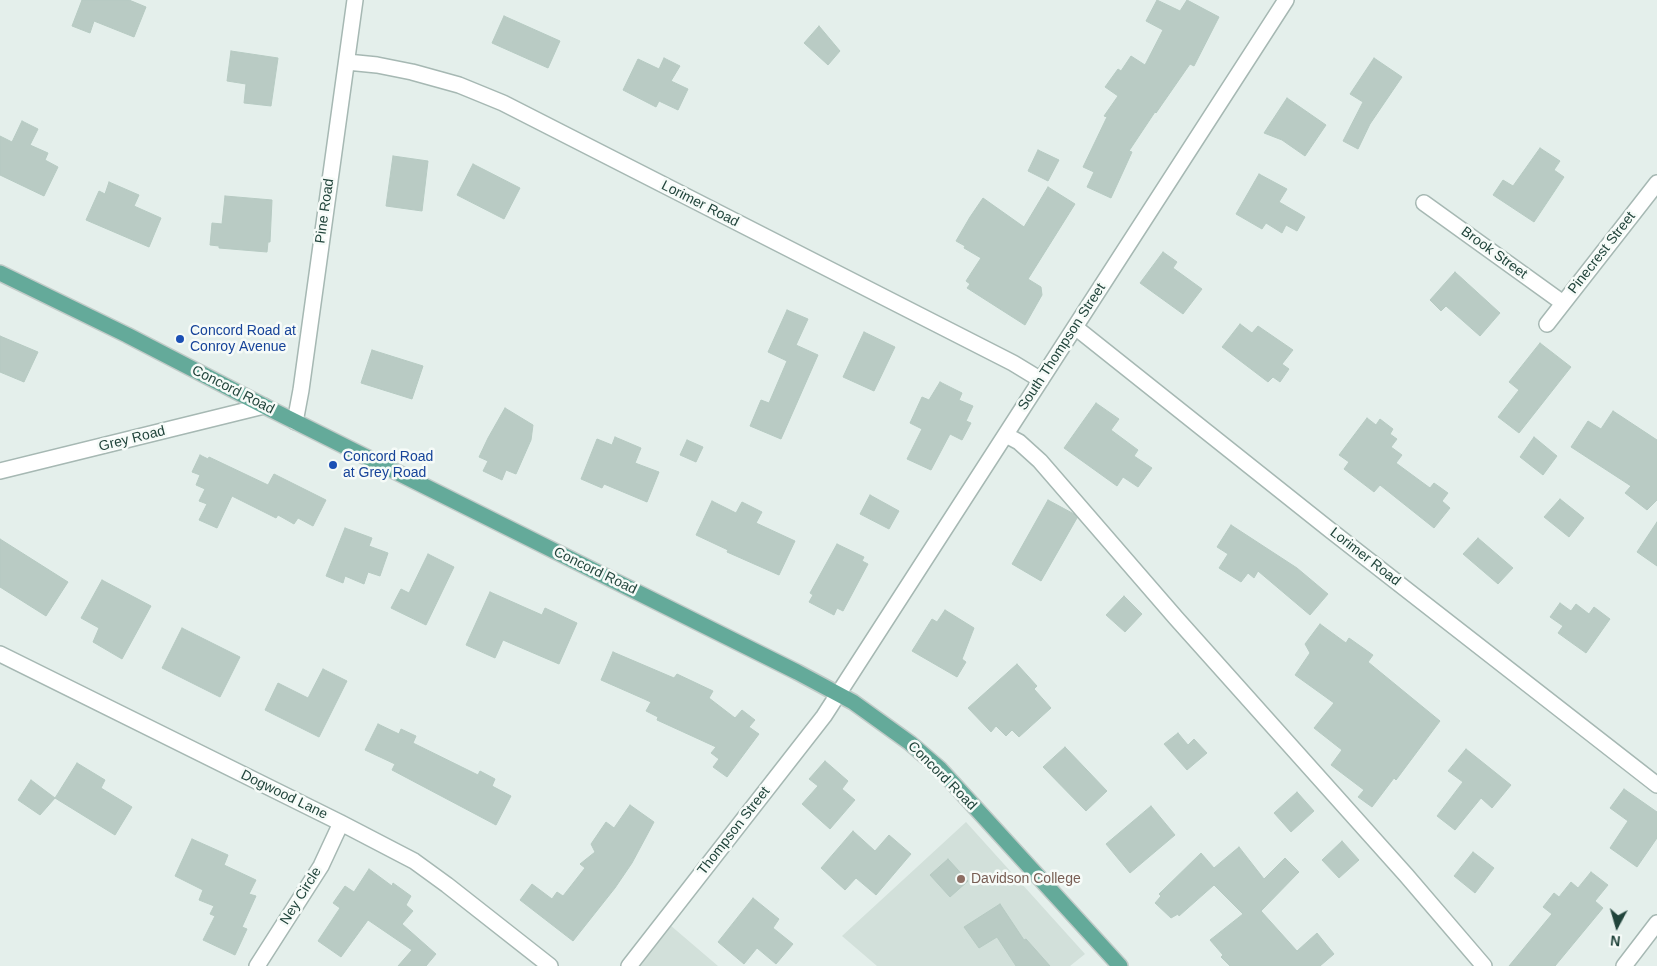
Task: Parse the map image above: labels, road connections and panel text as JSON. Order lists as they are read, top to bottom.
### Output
{
  "streets": {
    "main road": ["Concord Road"],
    "street": [
      "Lorimer Road",
      "Pine Road",
      "Brook Street",
      "Pinecrest Street",
      "South Thompson Street",
      "Grey Road",
      "Dogwood Lane",
      "Thompson Street",
      "Ney Circle"
    ]
  },
  "crossings": [
    ["Lorimer Road", "Pine Road"],
    ["Lorimer Road", "South Thompson Street"],
    ["Pine Road", "Concord Road"],
    ["Brook Street", "Pinecrest Street"],
    ["South Thompson Street", "Concord Road"],
    ["South Thompson Street", "Thompson Street"],
    ["Concord Road", "Grey Road"],
    ["Concord Road", "Thompson Street"],
    ["Dogwood Lane", "Ney Circle"]
  ],
  "places": ["Concord Road at Conroy Avenue", "Concord Road at Grey Road", "Davidson College"],
  "north": "bottom"
}
